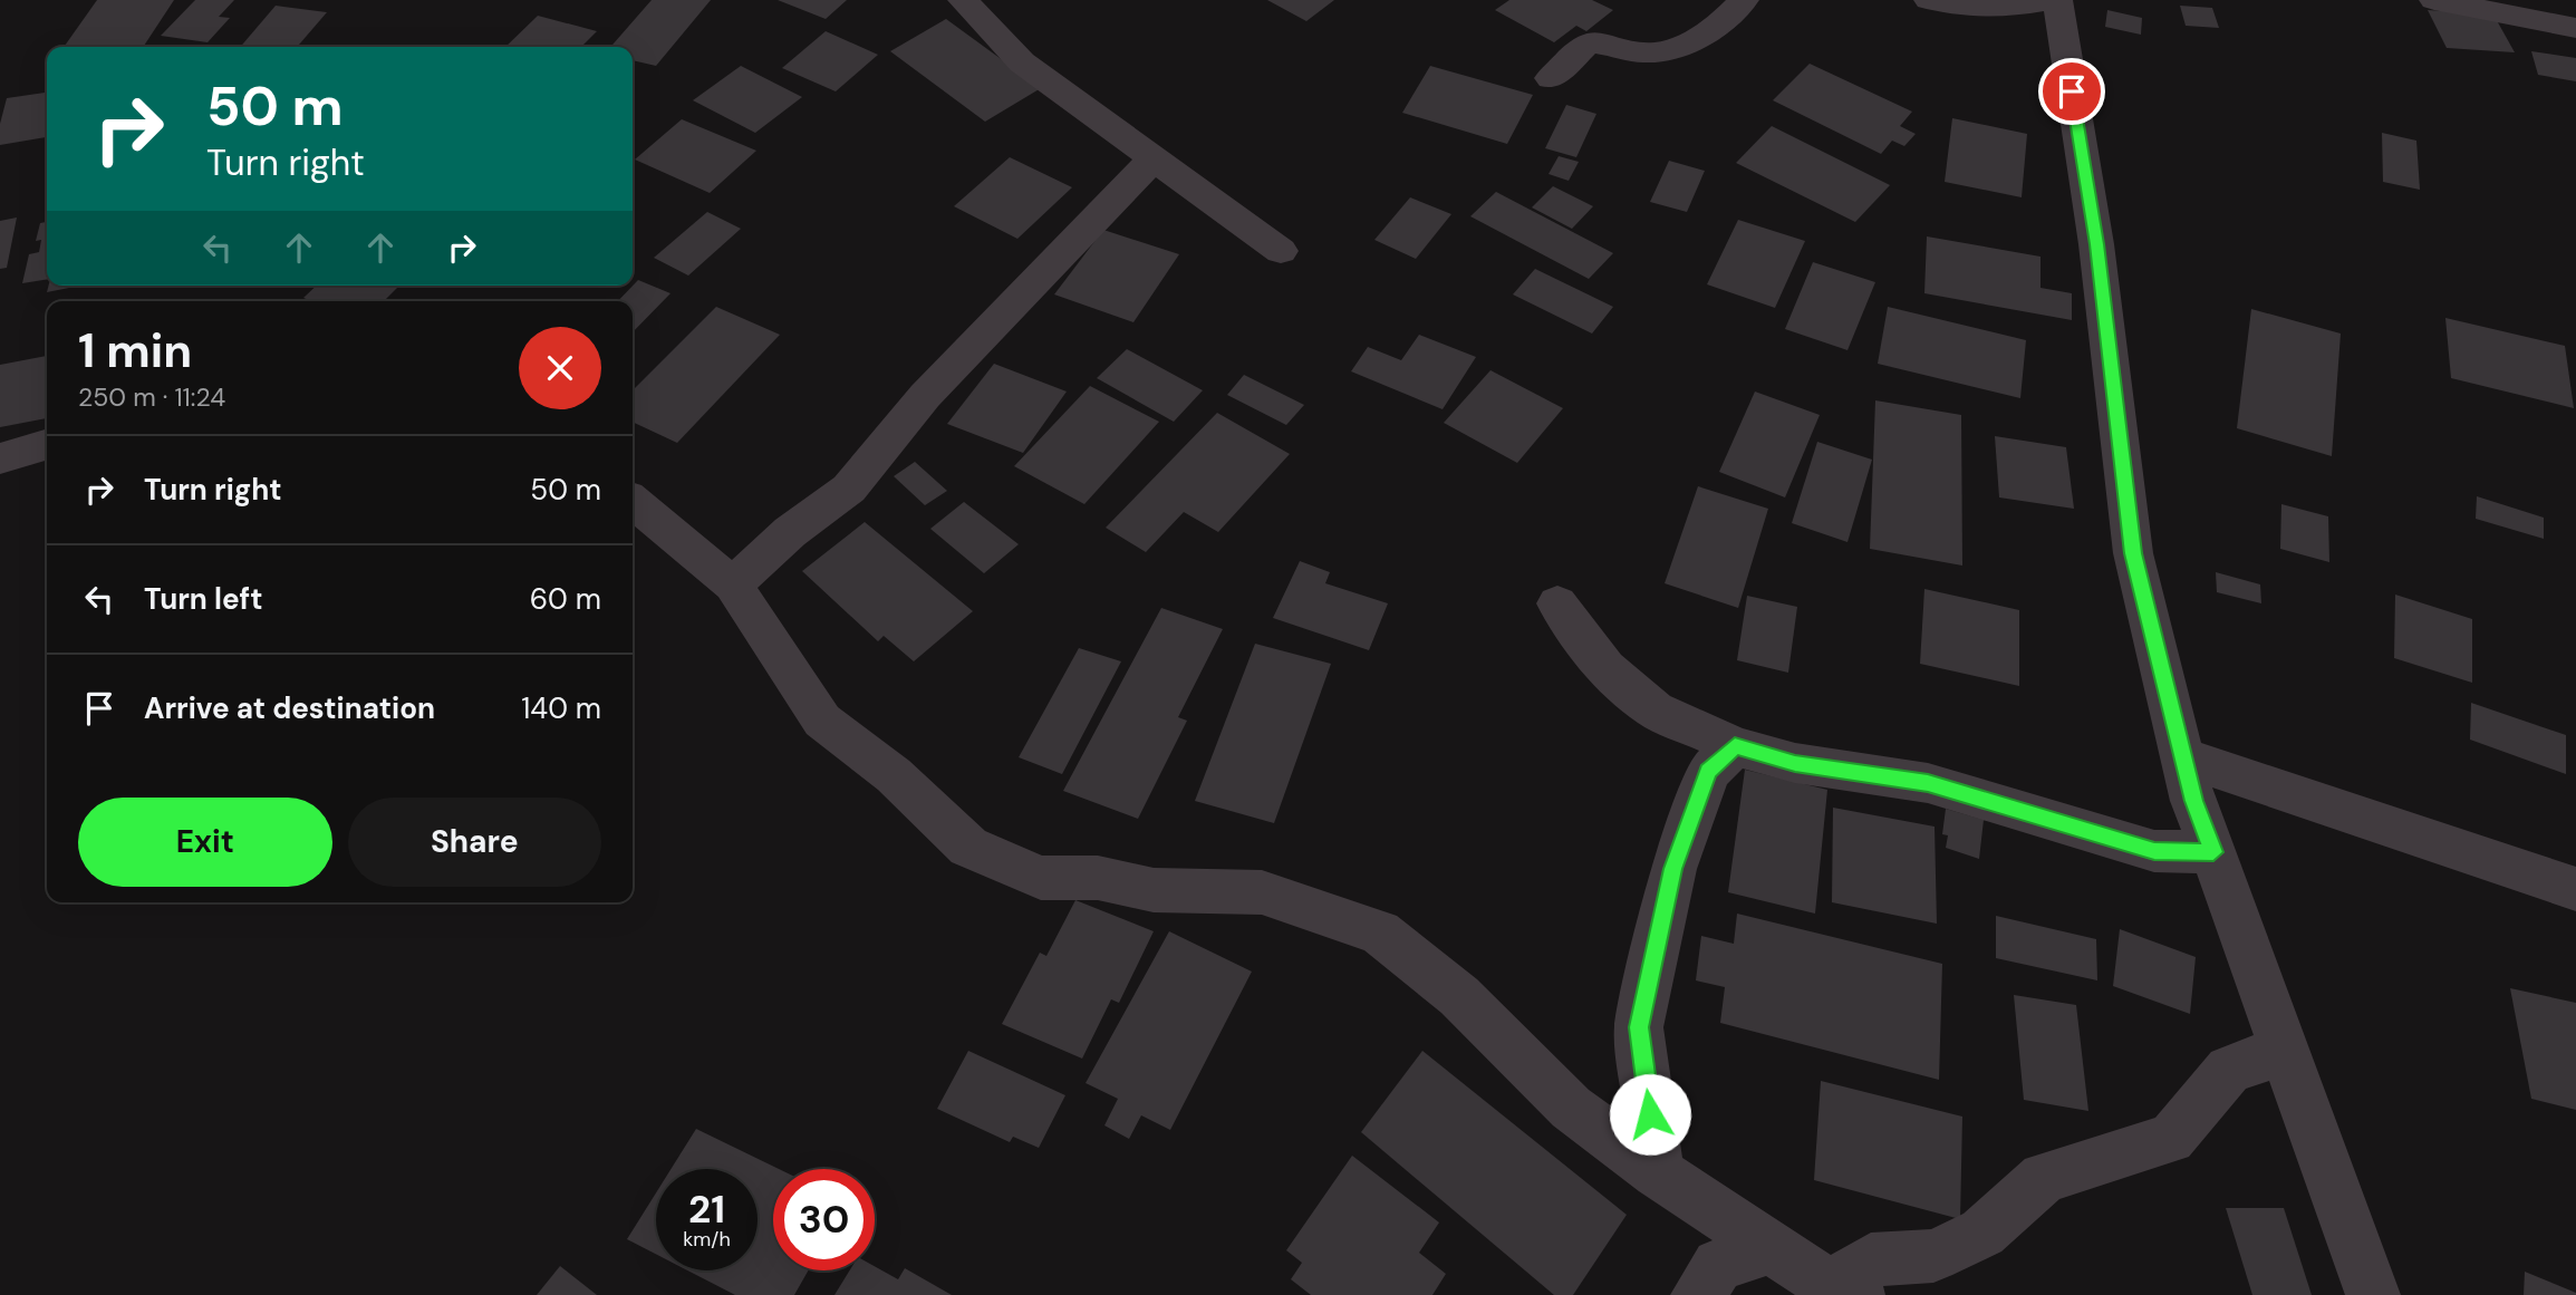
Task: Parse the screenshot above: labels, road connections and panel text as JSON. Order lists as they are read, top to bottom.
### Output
{
  "page": {
    "turn": ["50 m", "Turn right"],
    "heading": ["1 min", "250 m · 11:24"],
    "list": [
      {
        "name": "Turn right",
        "value": "50 m"
      },
      {
        "name": "Turn left",
        "value": "60 m"
      },
      {
        "name": "Arrive at destination",
        "value": "140 m"
      }
    ],
    "buttons": ["Exit", "Share"],
    "speed": "21 km/h",
    "limit": "30"
  }
}
